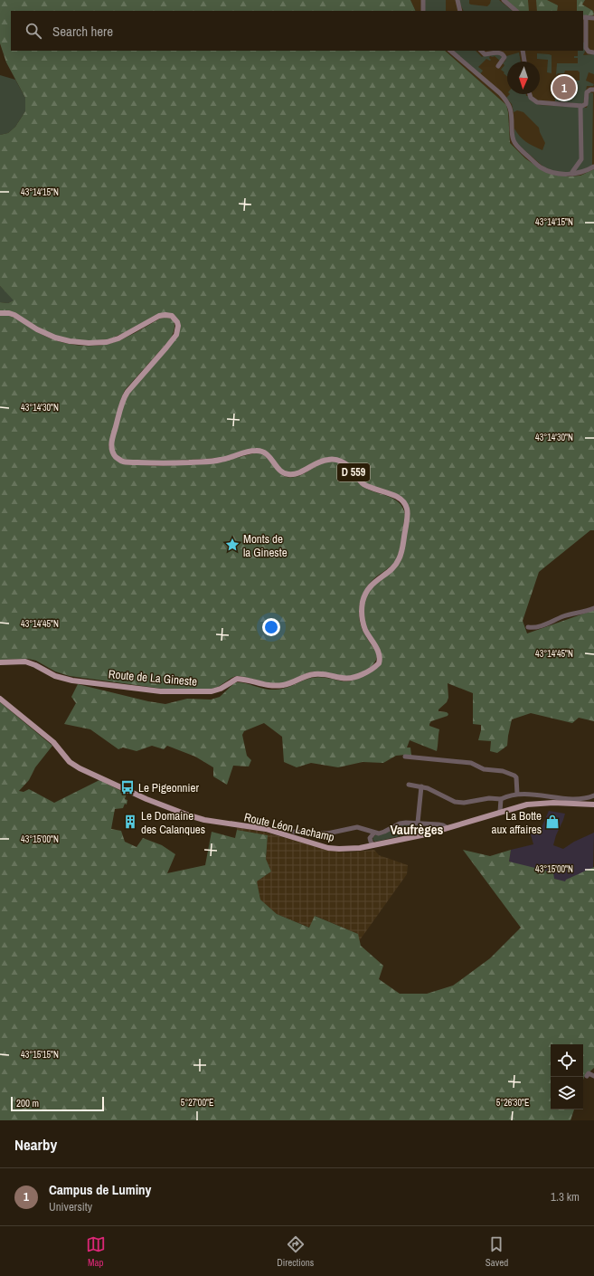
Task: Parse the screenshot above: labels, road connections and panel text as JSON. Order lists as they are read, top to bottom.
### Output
{
  "streets": {
    "main road": ["D 559", "Route de La Gineste", "Route Léon Lachamp"]
  },
  "districts": ["Vaufrèges"],
  "places": {
    "place": ["Monts de la Gineste"],
    "bus stop": ["Le Pigeonnier"],
    "building": ["Le Domaine des Calanques"],
    "shop": ["La Botte aux affaires"]
  },
  "scale_bar": "200 m",
  "north": "bottom",
  "page": {
    "search": "Search here",
    "pins": "1",
    "scale": "200 m",
    "heading": "Nearby",
    "list": [
      {
        "mark": "1",
        "name": "Campus de Luminy",
        "note": "University",
        "value": "1.3 km"
      }
    ],
    "nav": ["Map", "Directions", "Saved"]
  },
  "coordinates": [
    "43°14'15\"N",
    "43°14'30\"N",
    "43°14'45\"N",
    "43°15'00\"N",
    "43°15'15\"N",
    "5°27'00\"E",
    "5°26'30\"E"
  ]
}
